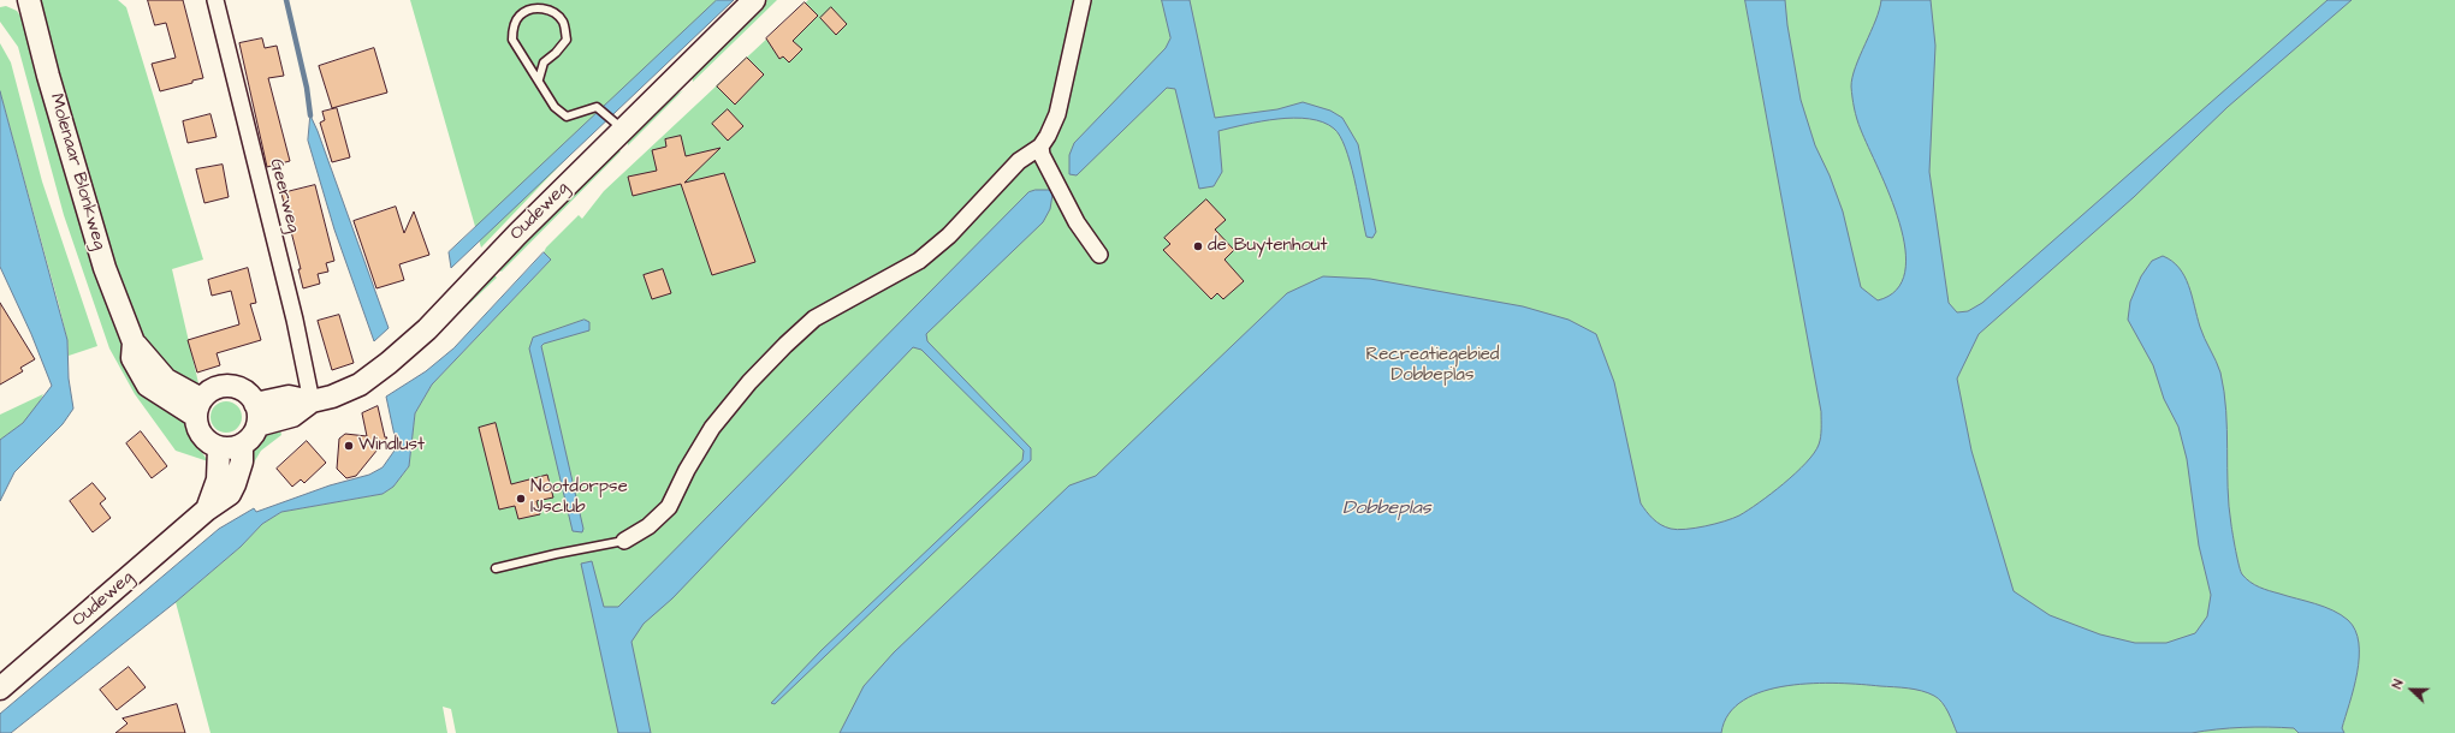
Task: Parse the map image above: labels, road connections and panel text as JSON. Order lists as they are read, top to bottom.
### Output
{
  "streets": {
    "main road": ["Molenaar Blonkweg", "Oudeweg"],
    "street": ["Geerweg"]
  },
  "crossings": [
    ["Molenaar Blonkweg", "Oudeweg"],
    ["Geerweg", "Oudeweg"]
  ],
  "water": ["Dobbeplas"],
  "parks": ["Recreatiegebied Dobbeplas"],
  "places": ["de Buytenhout", "Windlust", "Nootdorpse IJsclub"],
  "north": "left"
}
